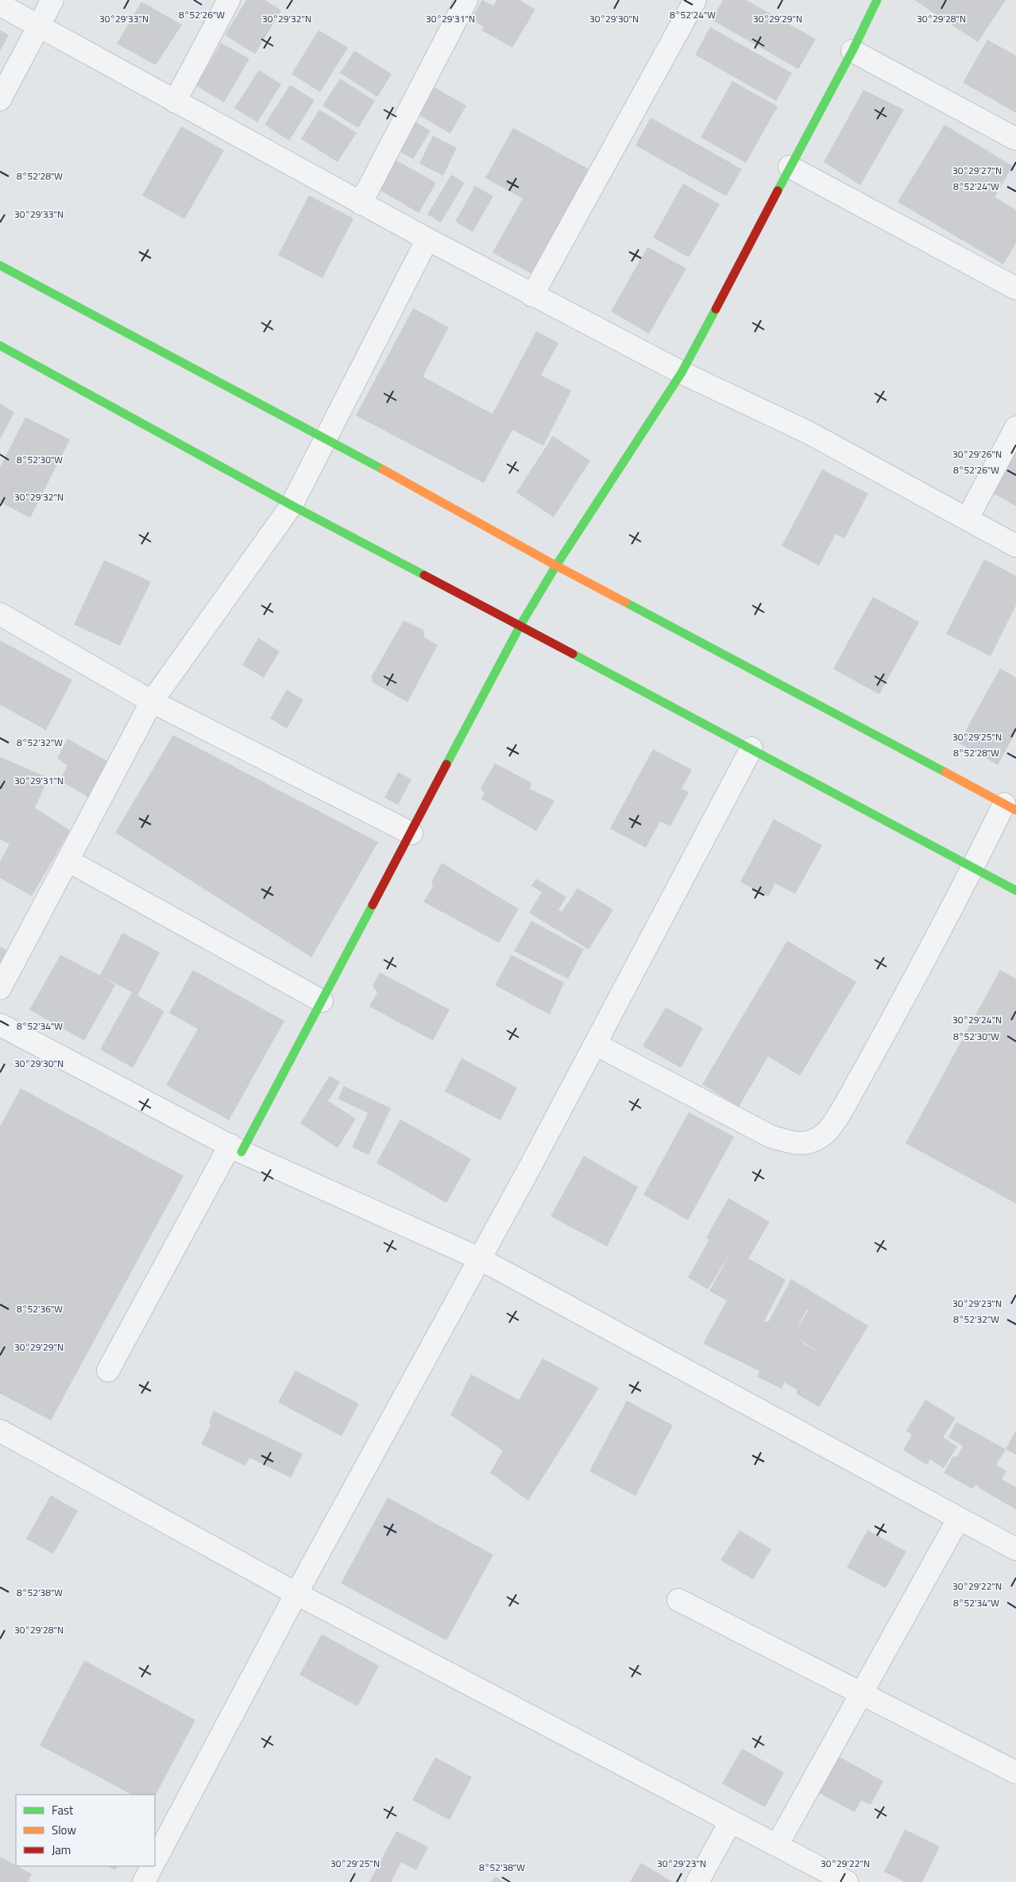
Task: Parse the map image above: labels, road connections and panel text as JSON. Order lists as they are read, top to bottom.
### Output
{
  "legend": ["Fast", "Slow", "Jam"],
  "coordinates": [
    "8°52'26\"W",
    "8°52'24\"W",
    "30°29'33\"N",
    "30°29'30\"N",
    "30°29'29\"N",
    "30°29'28\"N",
    "30°29'32\"N",
    "30°29'31\"N",
    "30°29'27\"N",
    "8°52'28\"W",
    "30°29'26\"N",
    "8°52'30\"W",
    "30°29'25\"N",
    "8°52'32\"W",
    "30°29'24\"N",
    "8°52'34\"W",
    "30°29'23\"N",
    "8°52'36\"W",
    "30°29'22\"N",
    "8°52'38\"W"
  ]
}
